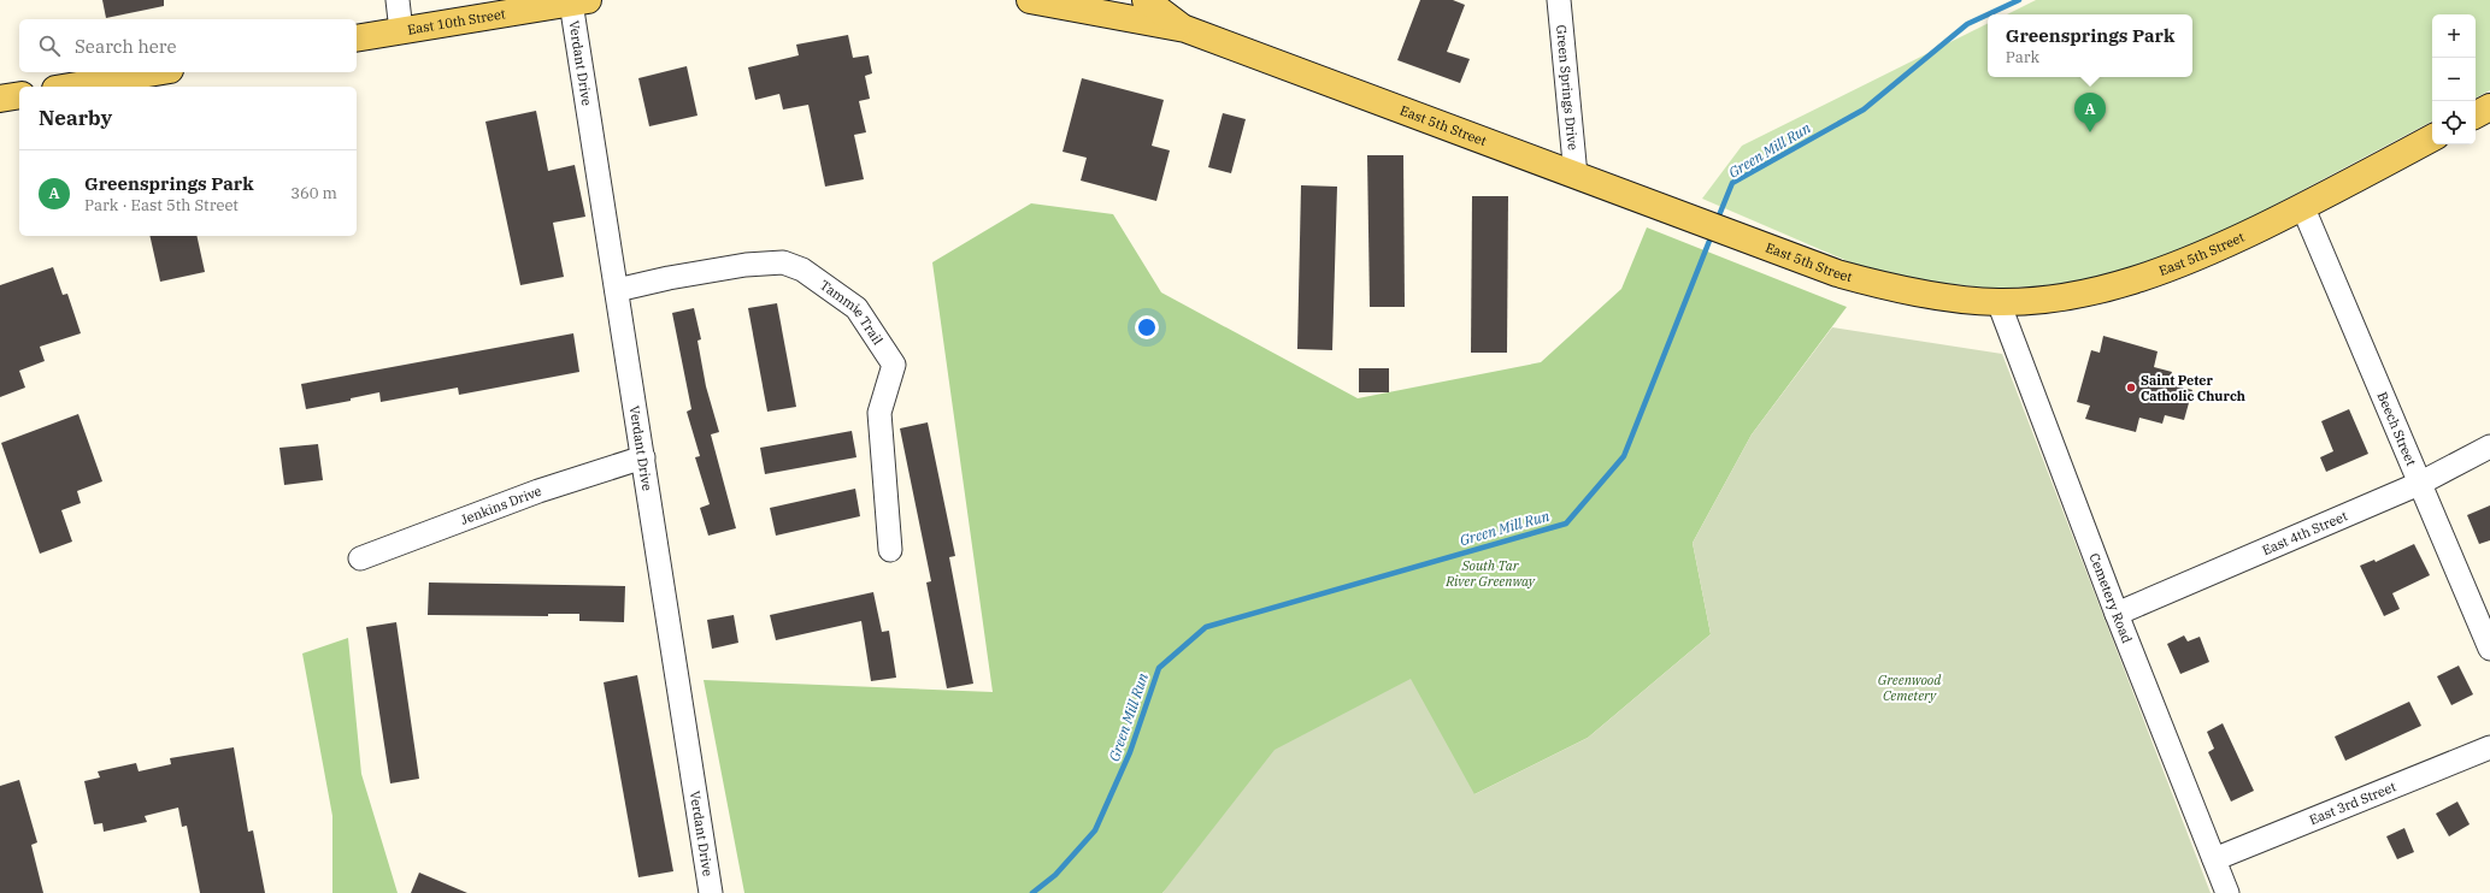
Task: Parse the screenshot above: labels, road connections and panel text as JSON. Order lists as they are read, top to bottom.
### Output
{
  "streets": {
    "main road": ["East 10th Street", "East 5th Street"],
    "street": [
      "Verdant Drive",
      "Green Springs Drive",
      "Tammie Trail",
      "Beech Street",
      "Jenkins Drive",
      "East 4th Street",
      "Cemetery Road",
      "East 3rd Street"
    ]
  },
  "crossings": [
    ["East 10th Street", "Verdant Drive"],
    ["Verdant Drive", "Tammie Trail"],
    ["Verdant Drive", "Jenkins Drive"],
    ["Green Springs Drive", "East 5th Street"],
    ["East 5th Street", "Beech Street"],
    ["East 5th Street", "Cemetery Road"],
    ["Beech Street", "East 4th Street"],
    ["East 4th Street", "Cemetery Road"],
    ["Cemetery Road", "East 3rd Street"]
  ],
  "water": ["Green Mill Run"],
  "parks": ["South Tar River Greenway", "Greenwood Cemetery"],
  "places": ["Saint Peter Catholic Church"],
  "page": {
    "map_buttons": ["+", "−"],
    "popup": ["Greensprings Park", "Park"],
    "search": "Search here",
    "heading": "Nearby",
    "pins": "A",
    "list": [
      {
        "mark": "A",
        "name": "Greensprings Park",
        "note": "Park · East 5th Street",
        "value": "360 m"
      }
    ]
  }
}
